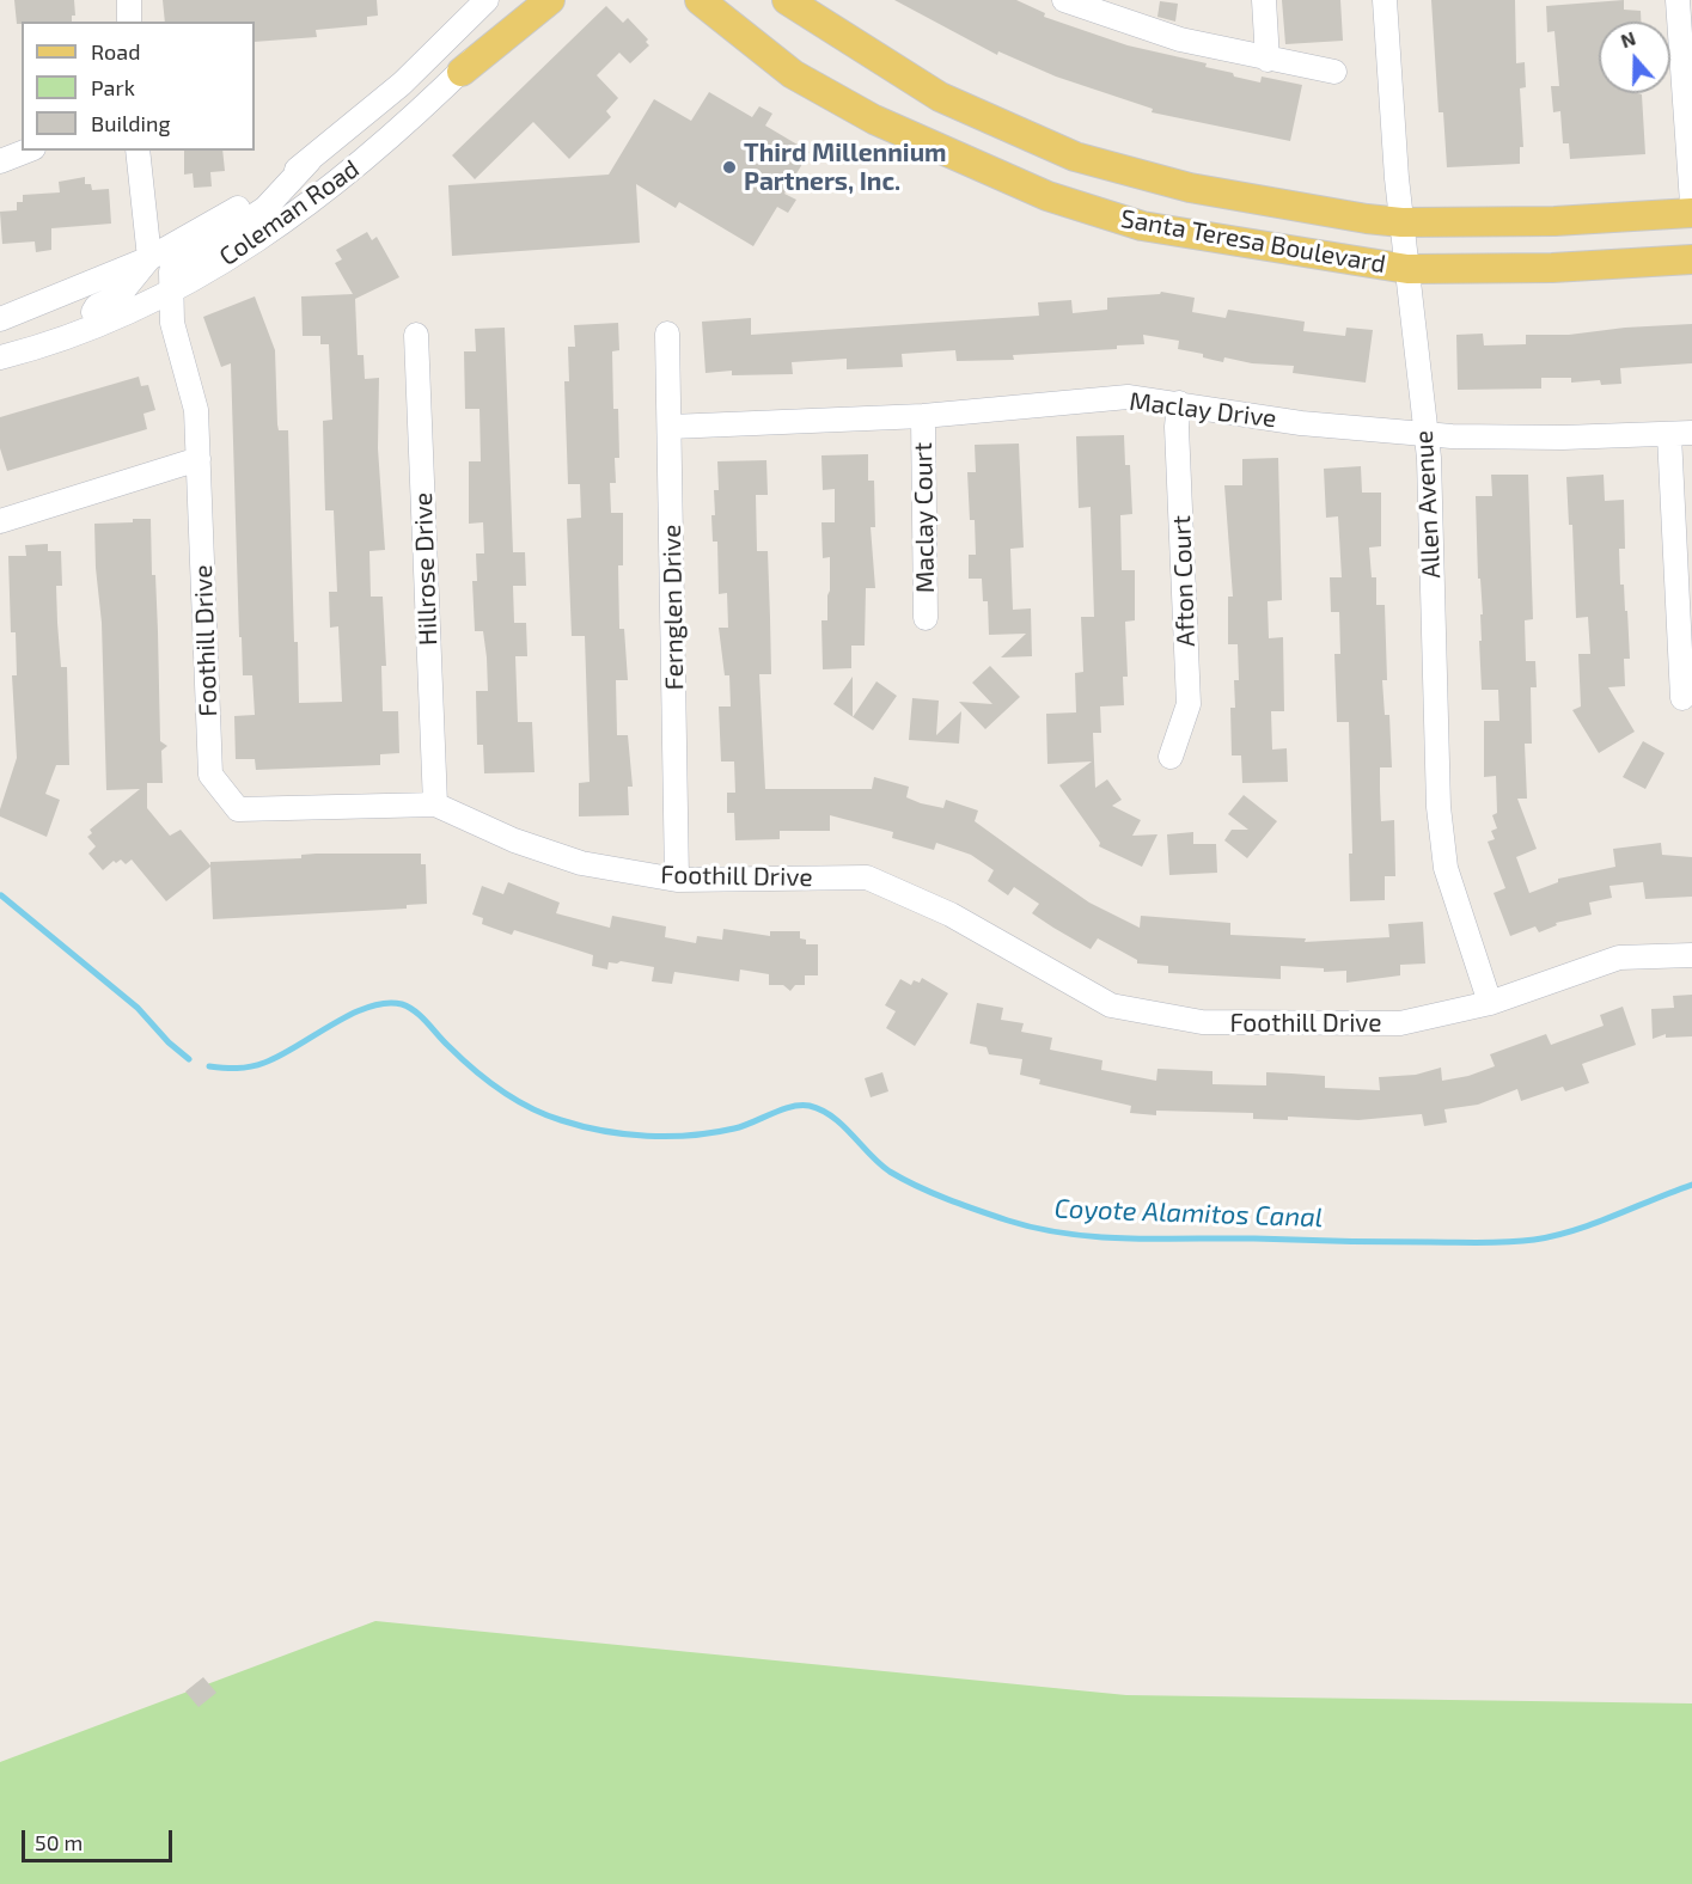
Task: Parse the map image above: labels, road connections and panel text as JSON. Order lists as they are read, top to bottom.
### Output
{
  "streets": {
    "main road": ["Santa Teresa Boulevard"],
    "street": [
      "Coleman Road",
      "Maclay Drive",
      "Allen Avenue",
      "Maclay Court",
      "Hillrose Drive",
      "Afton Court",
      "Fernglen Drive",
      "Foothill Drive"
    ]
  },
  "crossings": [
    ["Coleman Road", "Foothill Drive"],
    ["Santa Teresa Boulevard", "Allen Avenue"],
    ["Maclay Drive", "Allen Avenue"],
    ["Maclay Drive", "Maclay Court"],
    ["Maclay Drive", "Afton Court"],
    ["Maclay Drive", "Fernglen Drive"],
    ["Allen Avenue", "Foothill Drive"],
    ["Hillrose Drive", "Foothill Drive"],
    ["Fernglen Drive", "Foothill Drive"]
  ],
  "water": ["Coyote Alamitos Canal"],
  "places": ["Third Millennium Partners, Inc."],
  "legend": ["Road", "Park", "Building"],
  "scale_bar": "50 m",
  "north": "top"
}
